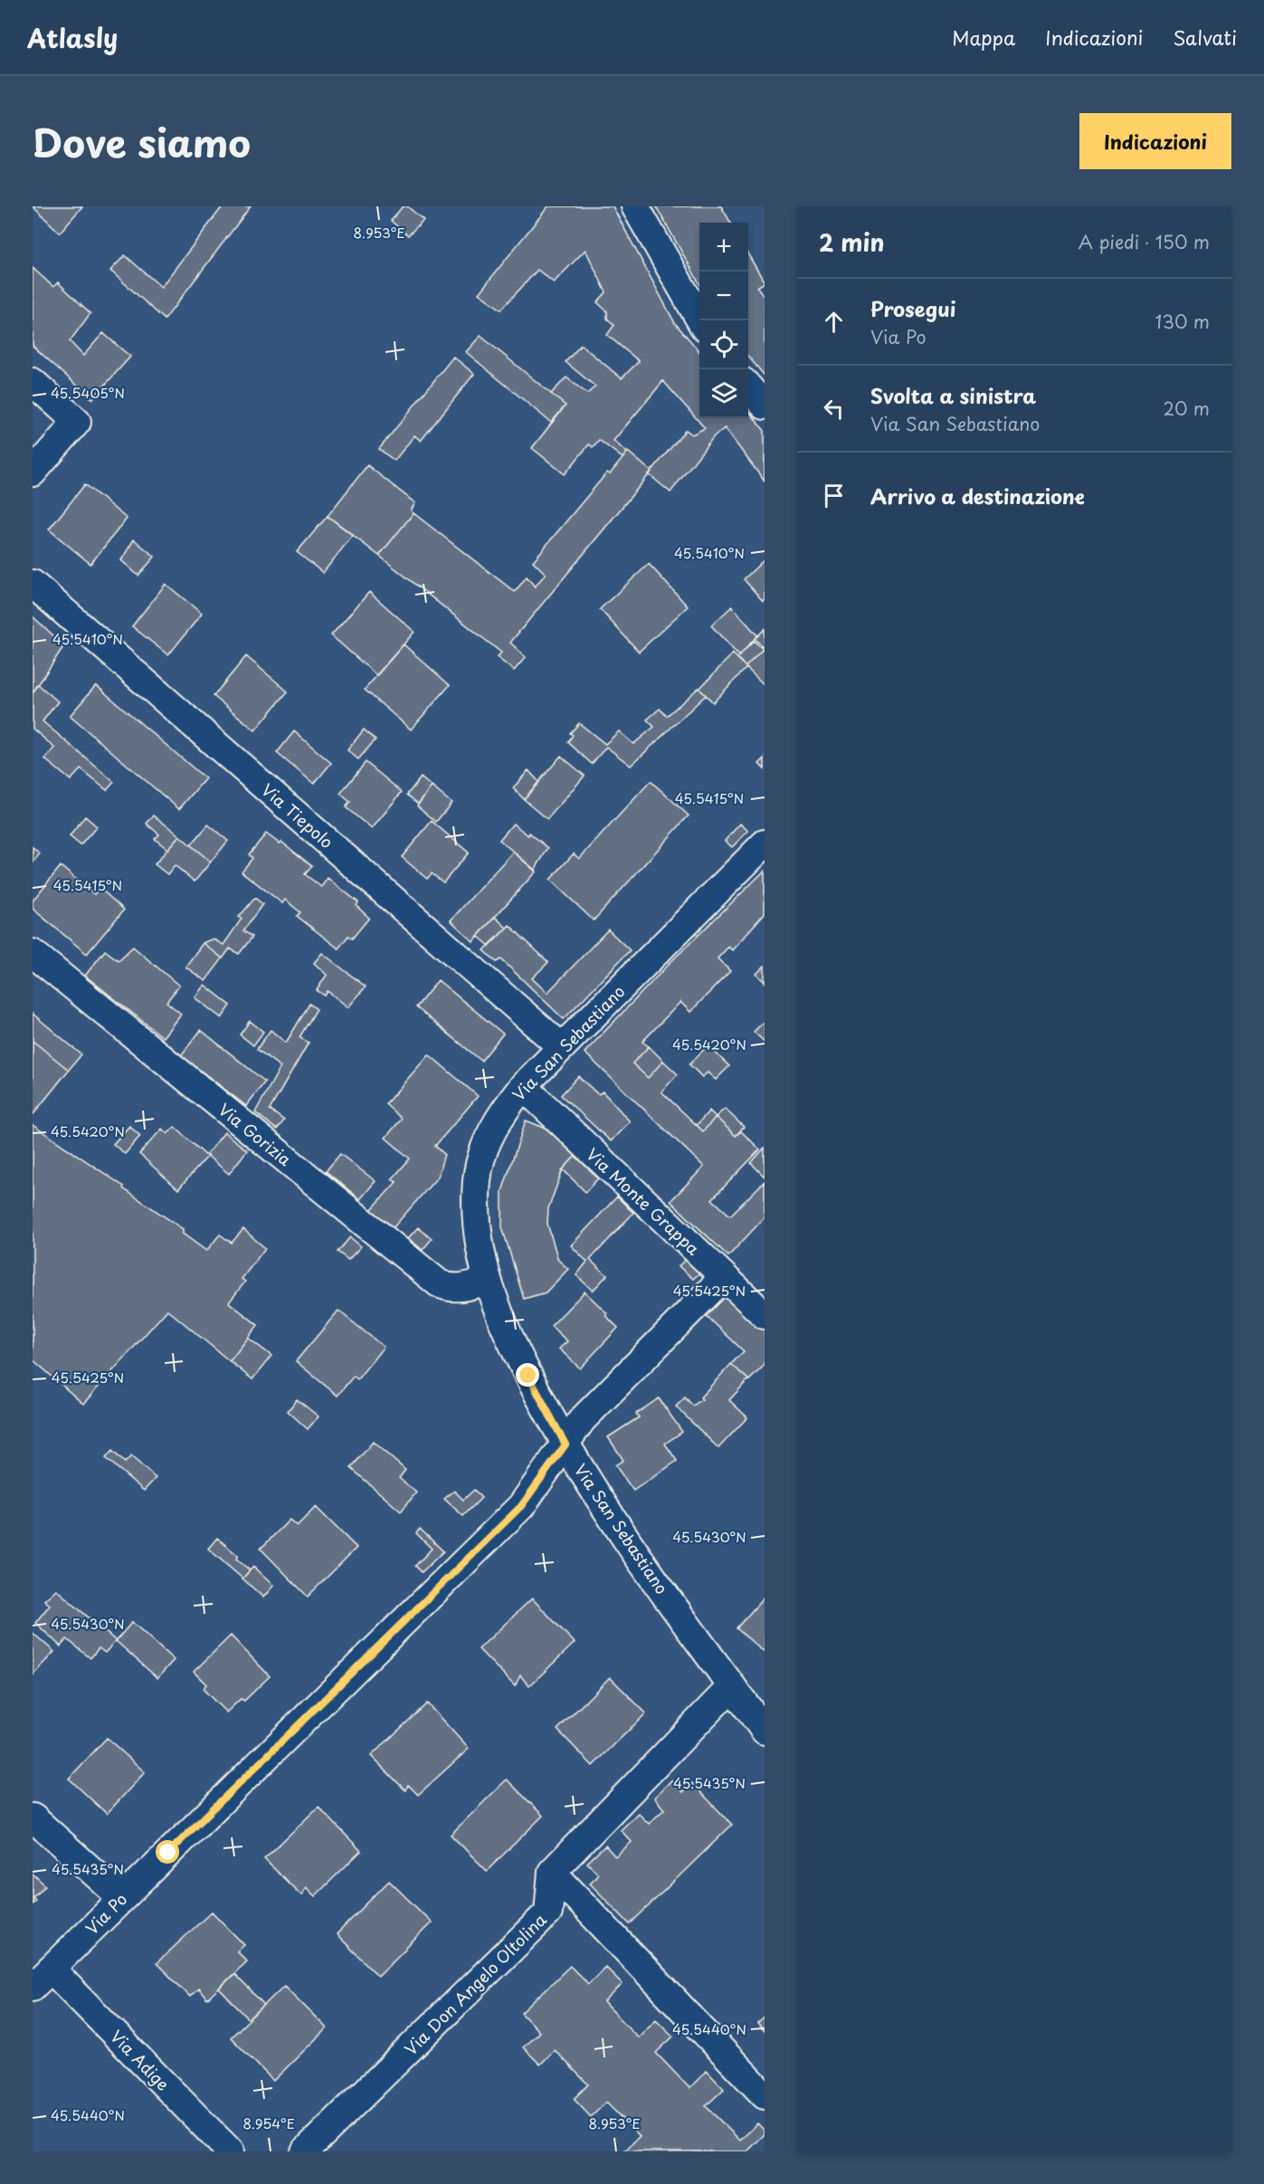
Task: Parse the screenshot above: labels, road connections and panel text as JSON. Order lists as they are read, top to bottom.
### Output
{
  "streets": {
    "street": [
      "Via Tiepolo",
      "Via San Sebastiano",
      "Via Gorizia",
      "Via Monte Grappa",
      "Via Po",
      "Via Don Angelo Oltolina",
      "Via Adige"
    ]
  },
  "crossings": [
    ["Via Tiepolo", "Via San Sebastiano"],
    ["Via San Sebastiano", "Via Gorizia"],
    ["Via San Sebastiano", "Via Monte Grappa"],
    ["Via San Sebastiano", "Via Po"],
    ["Via Monte Grappa", "Via Po"],
    ["Via Po", "Via Adige"]
  ],
  "page": {
    "header": "Atlasly",
    "nav": ["Mappa", "Indicazioni", "Salvati"],
    "title": "Dove siamo",
    "buttons": "Indicazioni",
    "heading": ["2 min", "A piedi · 150 m"],
    "map_buttons": ["+", "−"],
    "list": [
      ["Prosegui", "Via Po", "130 m"],
      ["Svolta a sinistra", "Via San Sebastiano", "20 m"],
      "Arrivo a destinazione"
    ]
  },
  "coordinates": [
    "8.953°E",
    "45.5405°N",
    "45.5410°N",
    "45.5415°N",
    "45.5420°N",
    "45.5425°N",
    "45.5430°N",
    "45.5435°N",
    "45.5440°N",
    "8.954°E"
  ]
}
